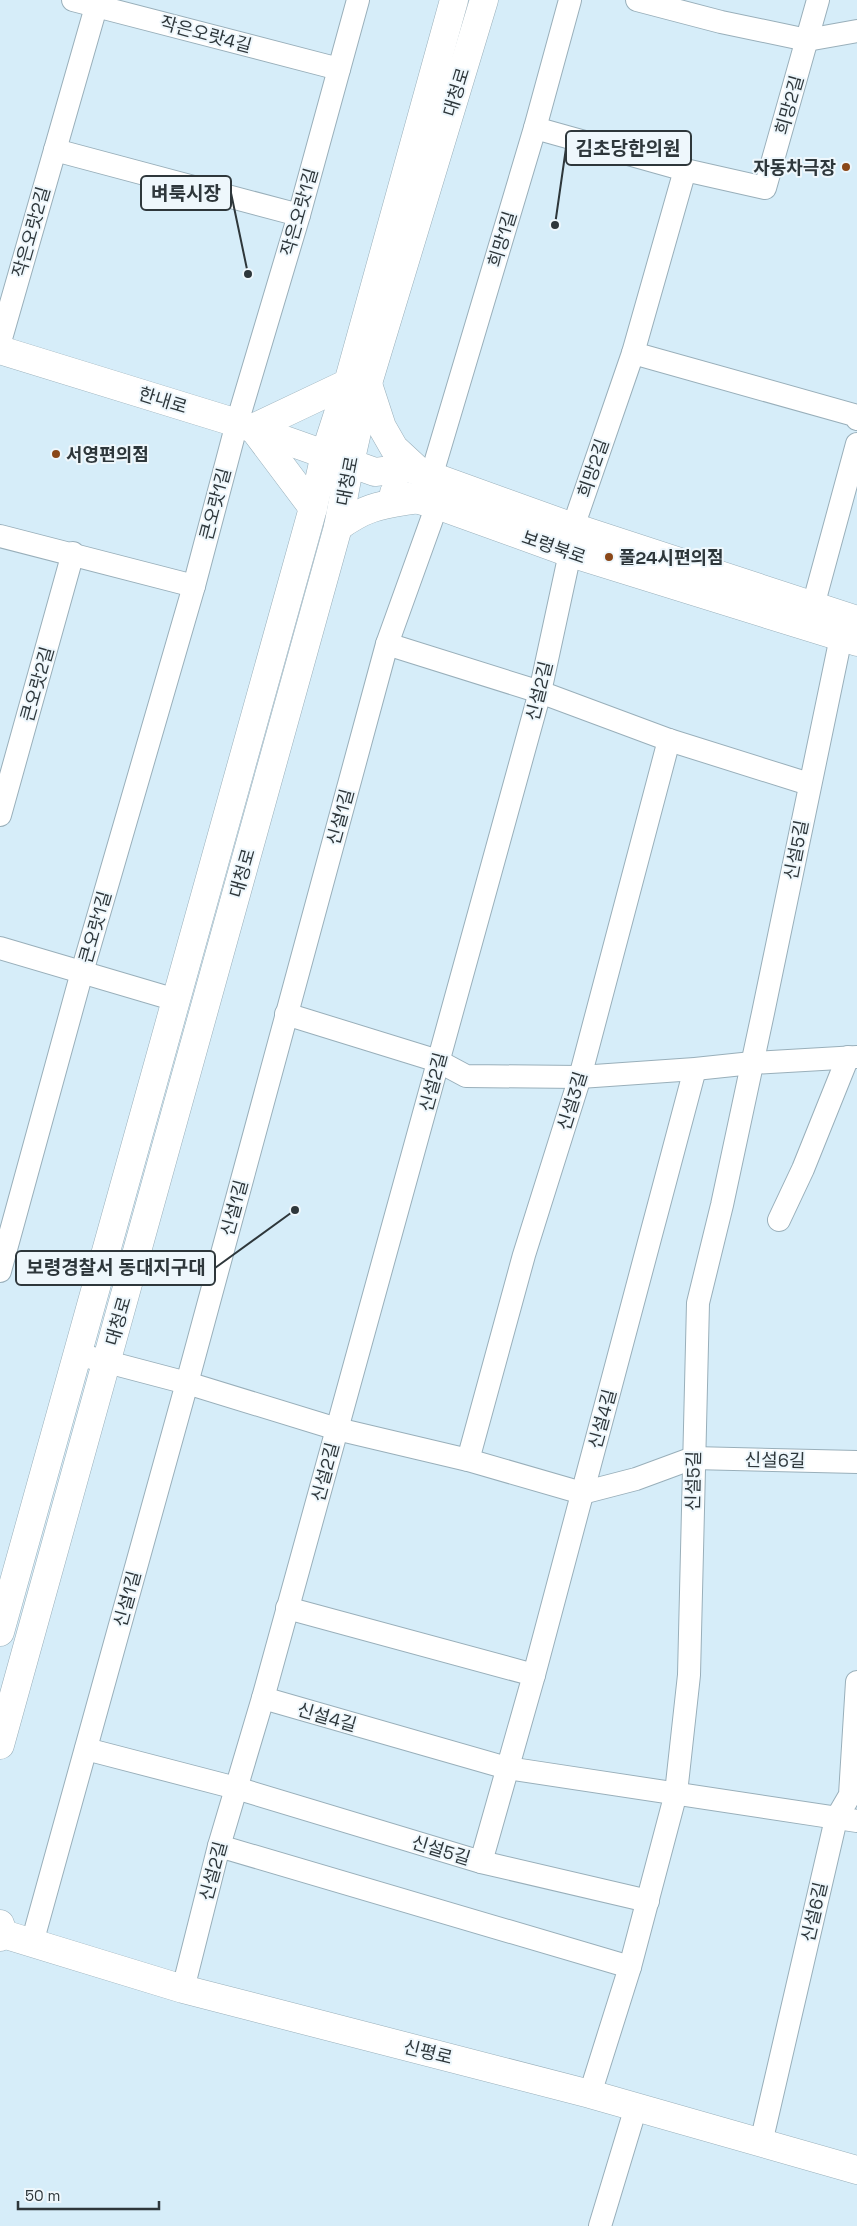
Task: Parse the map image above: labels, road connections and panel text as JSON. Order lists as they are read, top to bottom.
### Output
{
  "streets": {
    "main road": [
      "대청로",
      "한내로",
      "보령북로",
      "신평로"
    ],
    "street": [
      "작은오랏4길",
      "희망2길",
      "작은오랏1길",
      "작은오랏2길",
      "희망1길",
      "큰오랏1길",
      "큰오랏2길",
      "신설2길",
      "신설1길",
      "신설5길",
      "신설3길",
      "신설4길",
      "신설6길"
    ]
  },
  "crossings": [
    ["작은오랏4길", "작은오랏1길"],
    ["작은오랏4길", "작은오랏2길"],
    ["대청로", "한내로"],
    ["대청로", "보령북로"],
    ["희망2길", "희망1길"],
    ["희망2길", "보령북로"],
    ["희망2길", "신설2길"],
    ["작은오랏1길", "한내로"],
    ["작은오랏1길", "큰오랏1길"],
    ["희망1길", "보령북로"],
    ["희망1길", "신설1길"],
    ["한내로", "큰오랏1길"],
    ["한내로", "보령북로"],
    ["보령북로", "신설2길"],
    ["보령북로", "신설1길"],
    ["보령북로", "신설5길"],
    ["신설2길", "신설5길"],
    ["신설2길", "신설4길"],
    ["신설2길", "신평로"],
    ["신설1길", "신설5길"],
    ["신설1길", "신평로"],
    ["신설5길", "신설4길"],
    ["신설5길", "신설6길"],
    ["신설5길", "신평로"],
    ["신설6길", "신평로"]
  ],
  "places": [
    "자동차극장",
    "김초당한의원",
    "벼룩시장",
    "서영편의점",
    "풀24시편의점",
    "보령경찰서 동대지구대"
  ],
  "scale_bar": "50 m"
}
